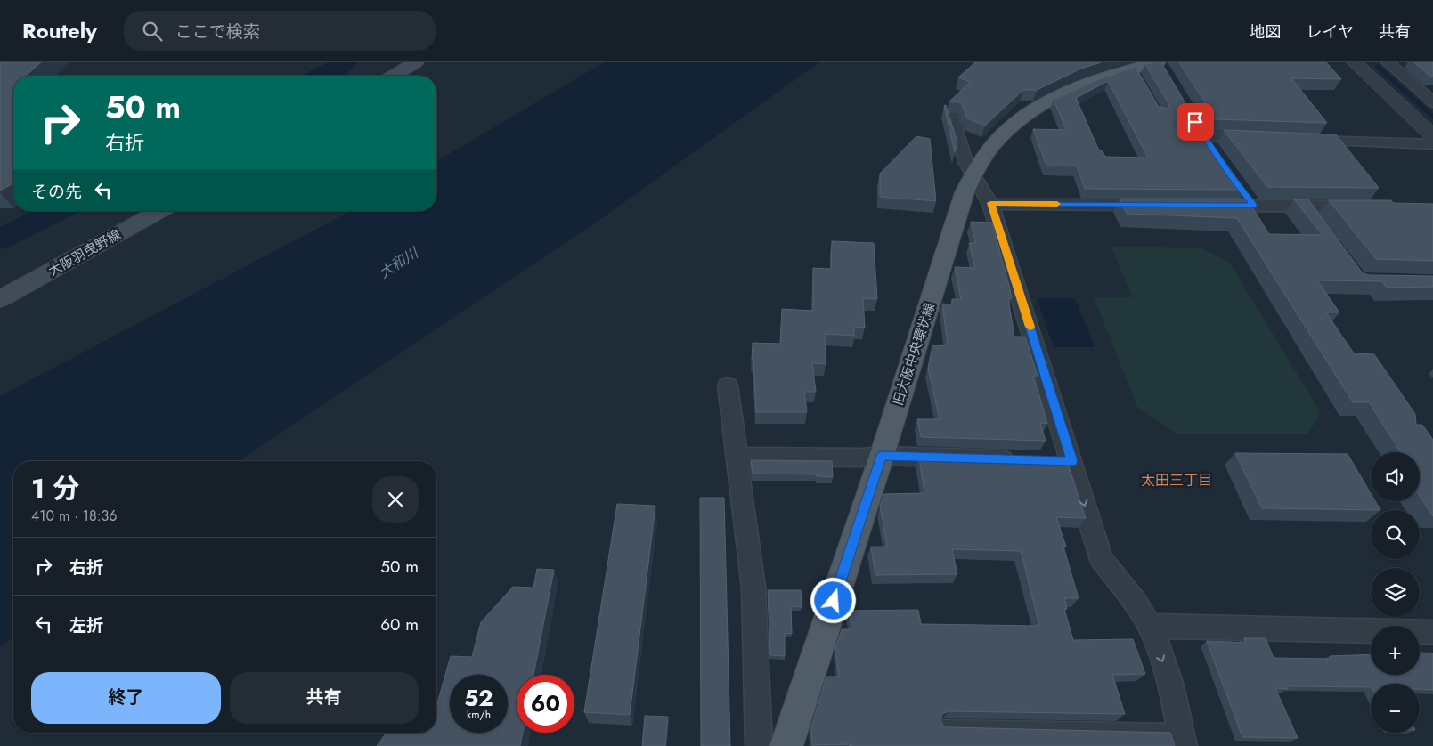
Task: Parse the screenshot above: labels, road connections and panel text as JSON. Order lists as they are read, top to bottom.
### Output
{
  "streets": {
    "main road": ["大阪羽曳野線", "旧大阪中央環状線"]
  },
  "districts": ["太田三丁目"],
  "water": ["大和川"],
  "page": {
    "header": "Routely",
    "search": "ここで検索",
    "nav": ["地図", "レイヤ", "共有"],
    "turn": ["50 m", "右折"],
    "then": "その先",
    "map_buttons": ["+", "−"],
    "heading": ["1 分", "410 m · 18:36"],
    "list": [
      {
        "name": "右折",
        "value": "50 m"
      },
      {
        "name": "左折",
        "value": "60 m"
      }
    ],
    "buttons": ["終了", "共有"],
    "speed": "52 km/h",
    "limit": "60"
  }
}
